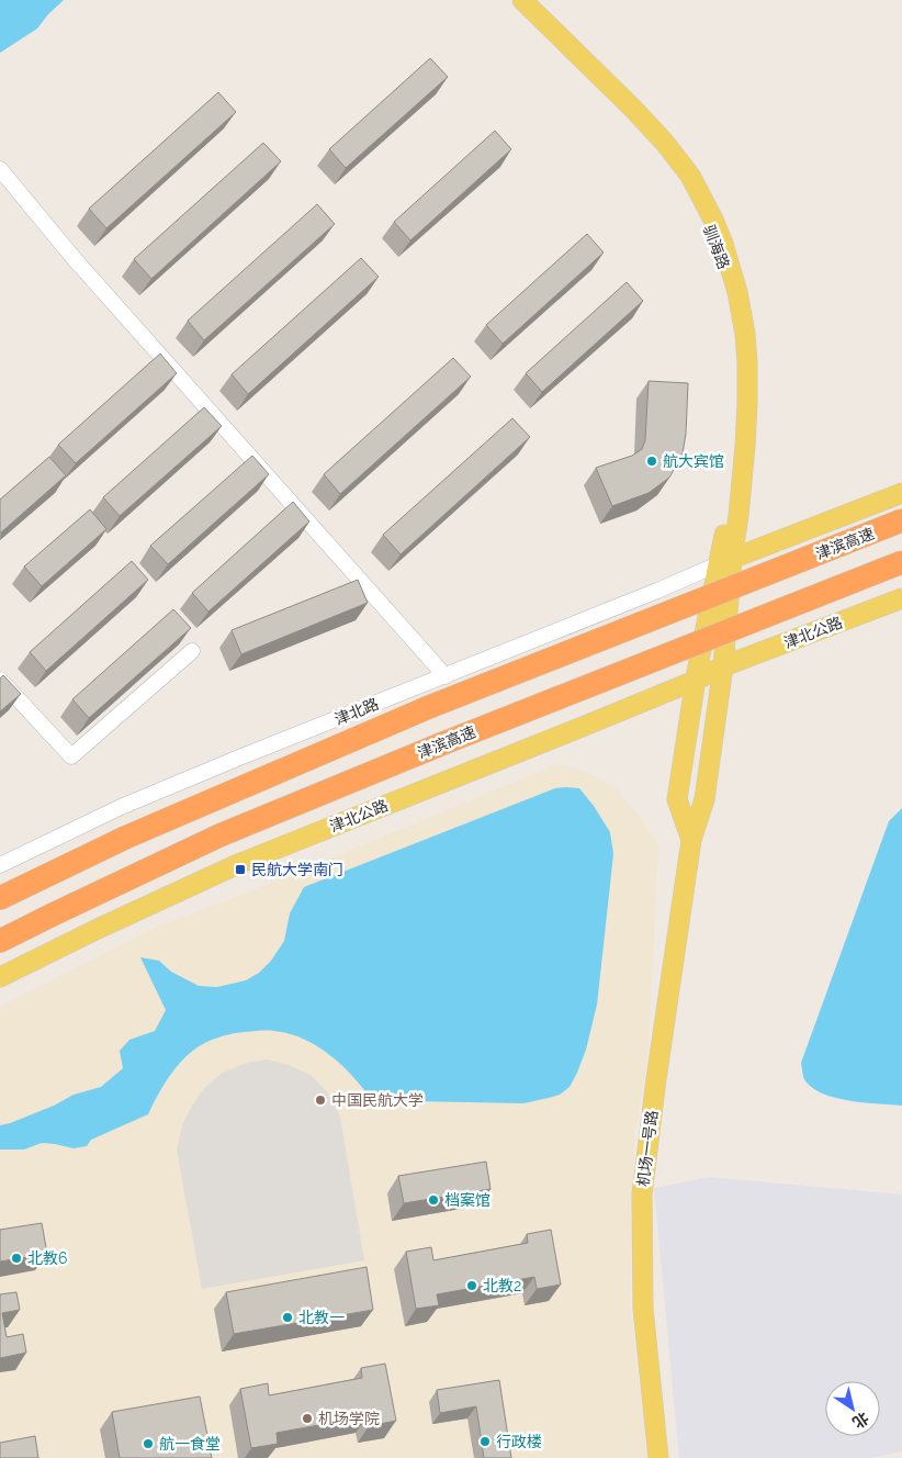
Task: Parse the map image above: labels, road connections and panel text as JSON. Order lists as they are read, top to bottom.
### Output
{
  "streets": {
    "highway": ["津滨高速"],
    "main road": ["驯海路", "津北公路", "机场一号路"],
    "street": ["津北路"]
  },
  "crossings": [
    ["驯海路", "津北路"],
    ["津北公路", "机场一号路"]
  ],
  "places": {
    "other": [
      "航大宾馆",
      "中国民航大学",
      "档案馆",
      "北教6",
      "北教2",
      "北教一",
      "机场学院",
      "行政楼",
      "航一食堂"
    ],
    "transit": ["民航大学南门"]
  },
  "north": "bottom right"
}
